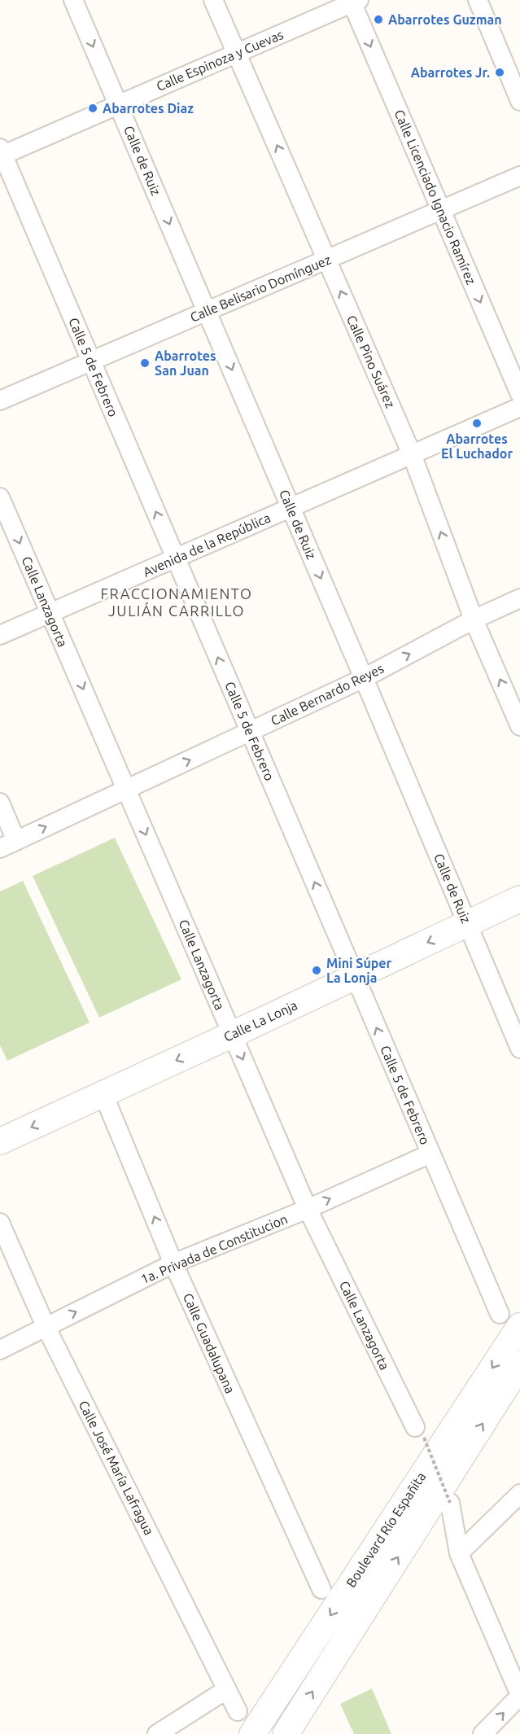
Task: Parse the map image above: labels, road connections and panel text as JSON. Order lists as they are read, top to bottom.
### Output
{
  "streets": {
    "main road": ["Calle La Lonja", "Boulevard Río Españita"],
    "street": [
      "Calle Espinoza y Cuevas",
      "Calle de Ruiz",
      "Calle Licenciado Ignacio Ramírez",
      "Calle Belisario Domínguez",
      "Calle Pino Suárez",
      "Calle 5 de Febrero",
      "Avenida de la República",
      "Calle Lanzagorta",
      "Calle Bernardo Reyes",
      "1a. Privada de Constitucion",
      "Calle Guadalupana",
      "Calle José María Lafragua"
    ]
  },
  "crossings": [
    ["Calle Espinoza y Cuevas", "Calle de Ruiz"],
    ["Calle Espinoza y Cuevas", "Calle Licenciado Ignacio Ramírez"],
    ["Calle Espinoza y Cuevas", "Calle Pino Suárez"],
    ["Calle Espinoza y Cuevas", "Calle 5 de Febrero"],
    ["Calle de Ruiz", "Calle Belisario Domínguez"],
    ["Calle de Ruiz", "Avenida de la República"],
    ["Calle de Ruiz", "Calle Bernardo Reyes"],
    ["Calle de Ruiz", "Calle La Lonja"],
    ["Calle Licenciado Ignacio Ramírez", "Calle Belisario Domínguez"],
    ["Calle Belisario Domínguez", "Calle Pino Suárez"],
    ["Calle Belisario Domínguez", "Calle 5 de Febrero"],
    ["Calle Pino Suárez", "Avenida de la República"],
    ["Calle Pino Suárez", "Calle Bernardo Reyes"],
    ["Calle 5 de Febrero", "Avenida de la República"],
    ["Calle 5 de Febrero", "Calle Bernardo Reyes"],
    ["Calle 5 de Febrero", "Calle La Lonja"],
    ["Calle 5 de Febrero", "1a. Privada de Constitucion"],
    ["Calle 5 de Febrero", "Boulevard Río Españita"],
    ["Avenida de la República", "Calle Lanzagorta"],
    ["Calle Lanzagorta", "Calle Bernardo Reyes"],
    ["Calle Lanzagorta", "Calle La Lonja"],
    ["Calle Lanzagorta", "1a. Privada de Constitucion"],
    ["Calle La Lonja", "Calle Guadalupana"],
    ["1a. Privada de Constitucion", "Calle Guadalupana"],
    ["1a. Privada de Constitucion", "Calle José María Lafragua"]
  ],
  "one_way": [
    "Calle de Ruiz",
    "Calle Licenciado Ignacio Ramírez",
    "Calle Pino Suárez",
    "Calle 5 de Febrero",
    "Calle Lanzagorta",
    "Calle Bernardo Reyes",
    "Calle La Lonja",
    "1a. Privada de Constitucion"
  ],
  "districts": ["FRACCIONAMIENTO JULIÁN CARRILLO"],
  "places": [
    "Abarrotes Guzman",
    "Abarrotes Jr.",
    "Abarrotes Diaz",
    "Abarrotes San Juan",
    "Abarrotes El Luchador",
    "Mini Súper La Lonja"
  ]
}
